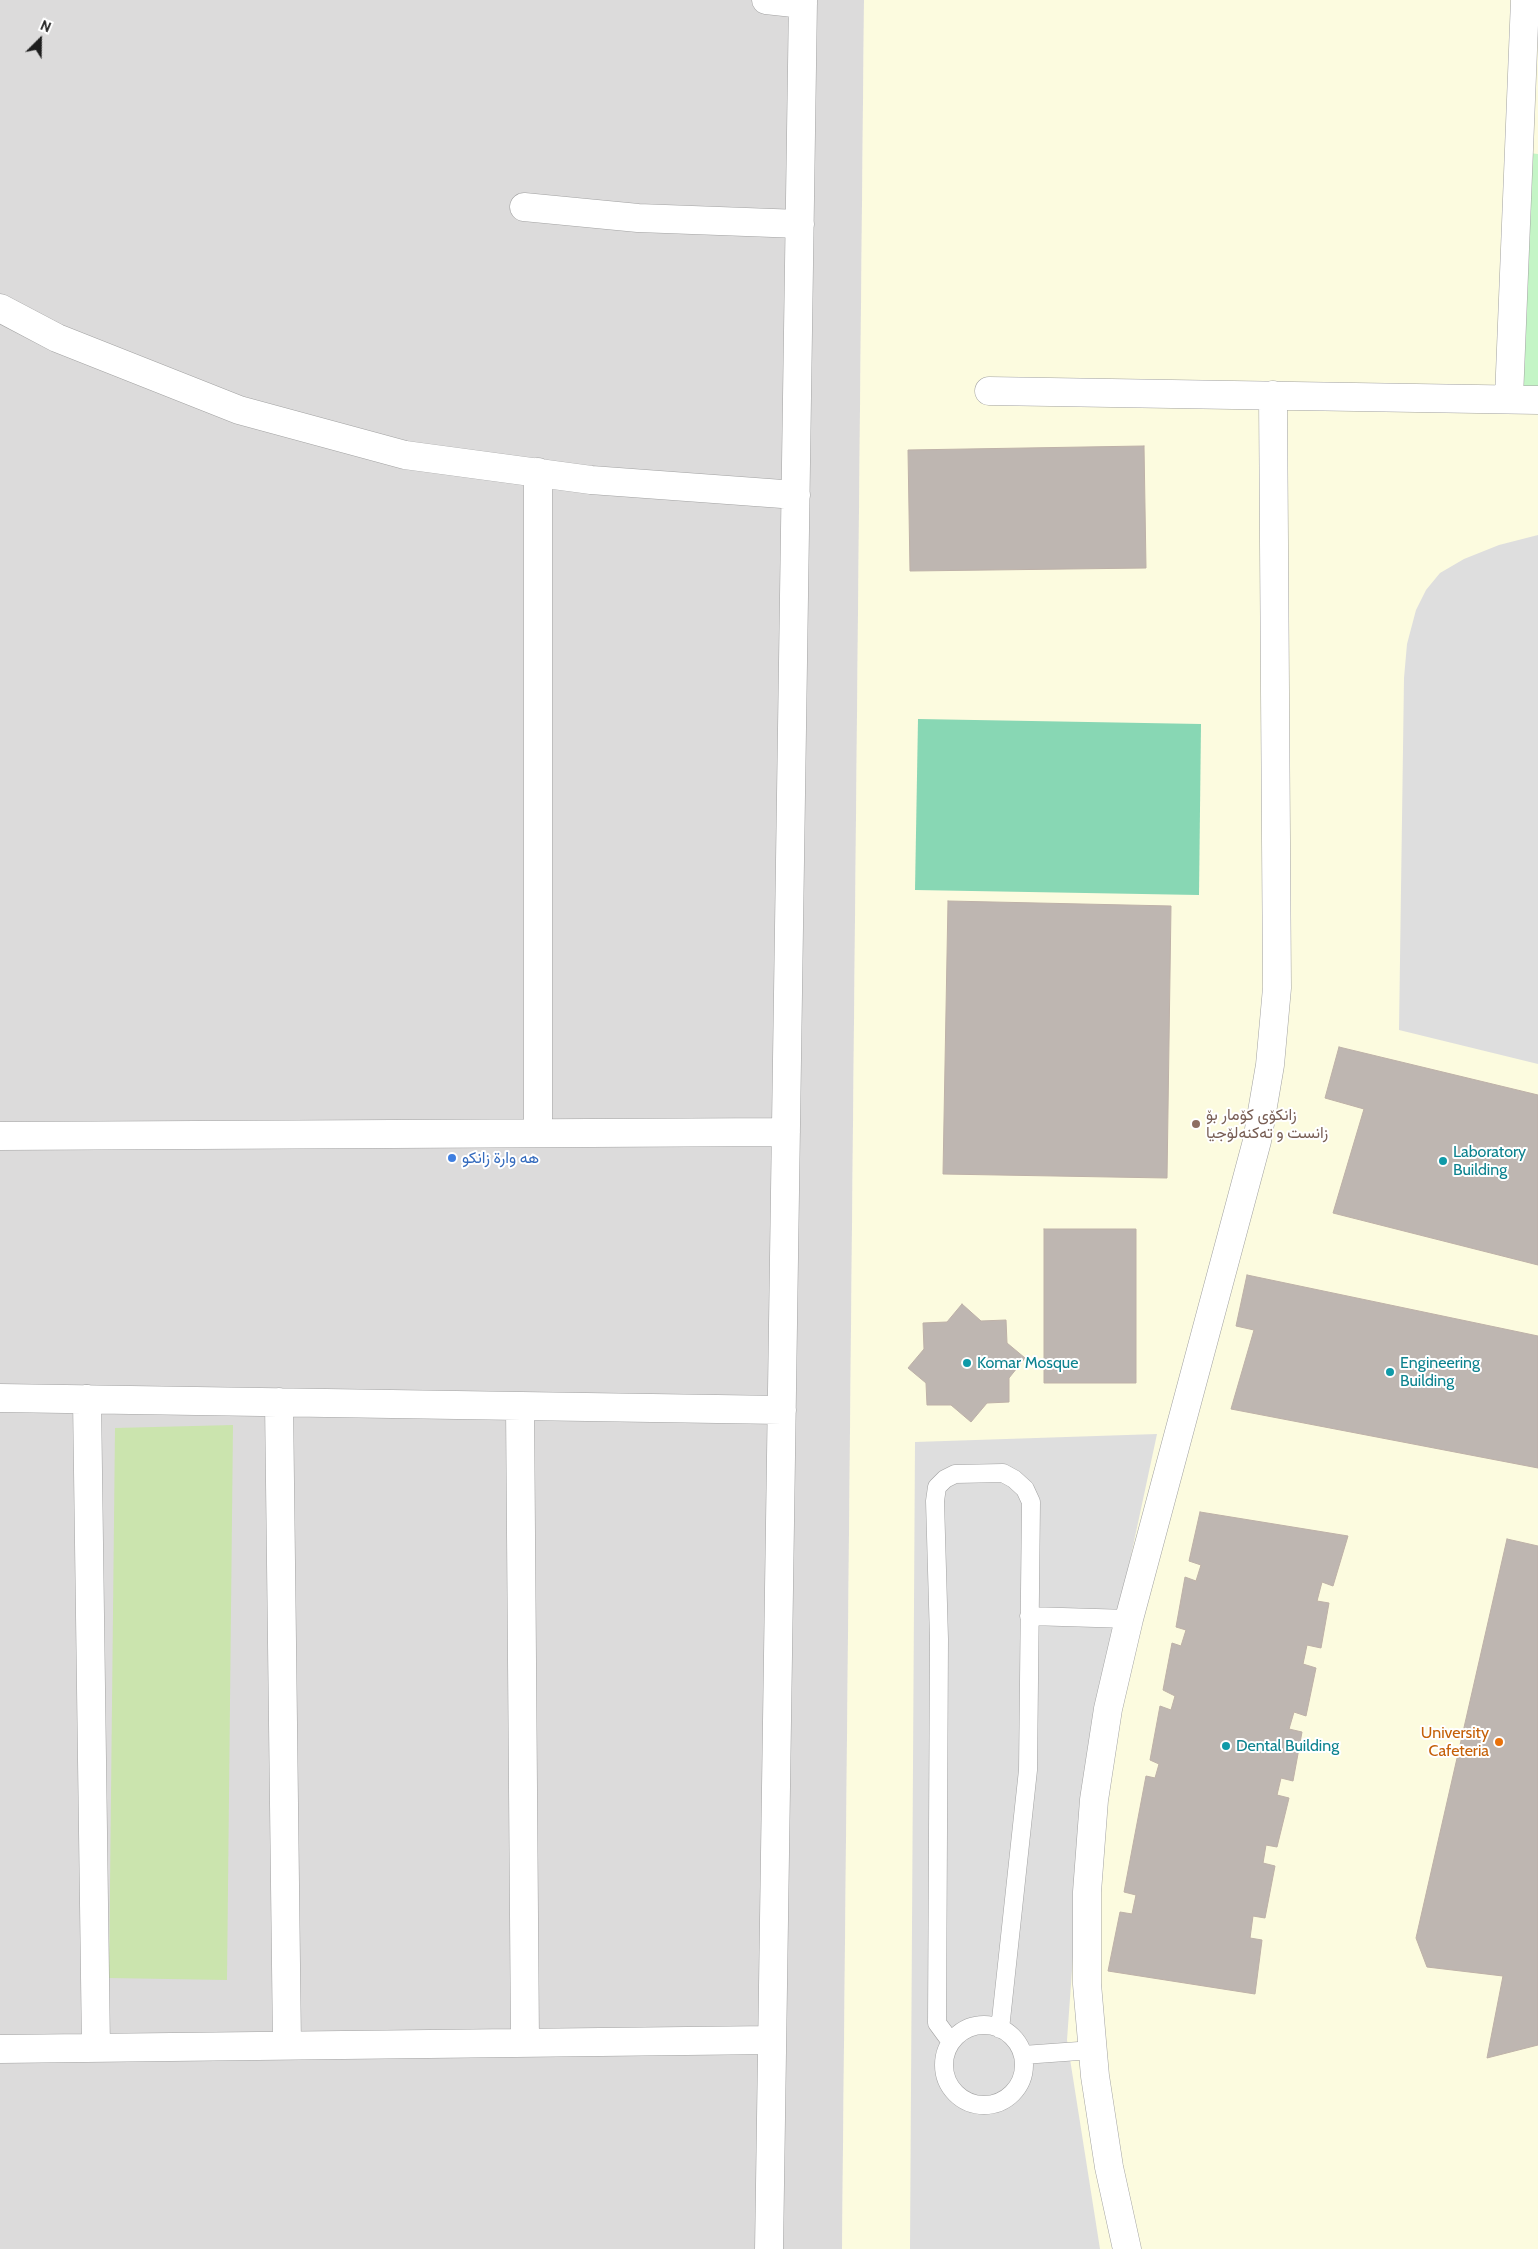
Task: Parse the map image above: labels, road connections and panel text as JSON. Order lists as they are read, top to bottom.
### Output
{
  "places": [
    "زانکۆی کۆمار بۆ زانست و تەکنەلۆجیا",
    "هه وارة زانكو",
    "Laboratory Building",
    "Komar Mosque",
    "Engineering Building",
    "University Cafeteria",
    "Dental Building"
  ],
  "north": "top right"
}
